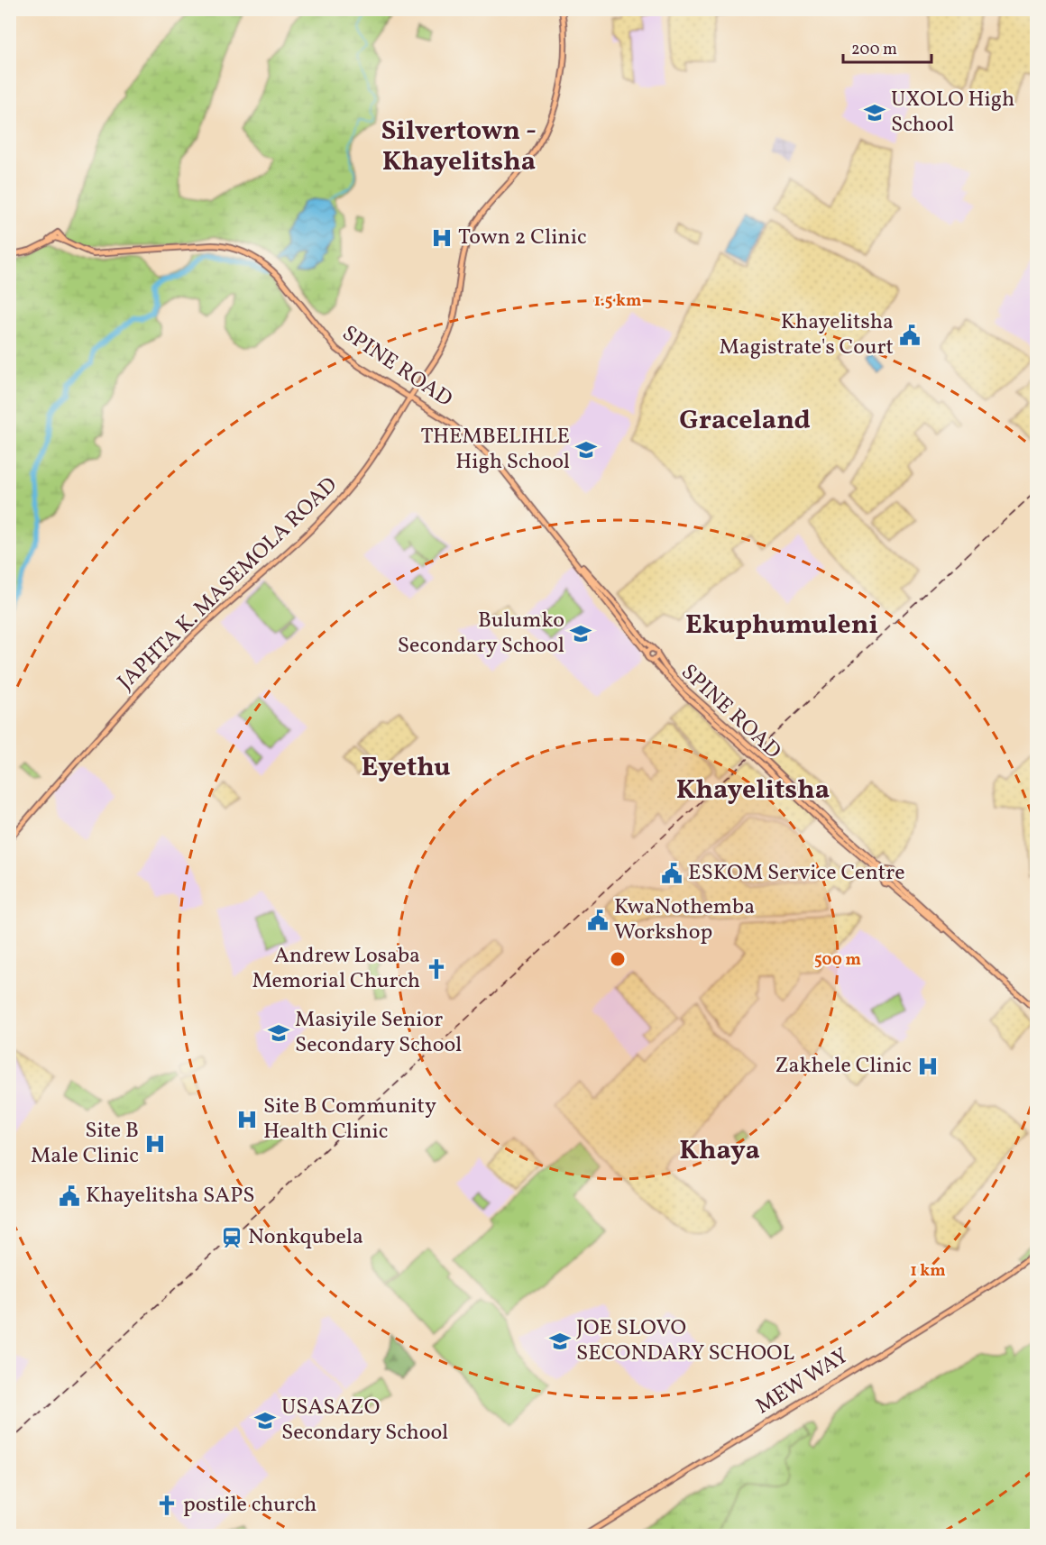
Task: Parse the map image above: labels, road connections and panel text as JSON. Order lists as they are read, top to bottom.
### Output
{
  "streets": {
    "main road": ["SPINE ROAD", "JAPHTA K. MASEMOLA ROAD", "MEW WAY"]
  },
  "crossings": [
    ["SPINE ROAD", "JAPHTA K. MASEMOLA ROAD"]
  ],
  "districts": [
    "Silvertown - Khayelitsha",
    "Graceland",
    "Ekuphumuleni",
    "Eyethu",
    "Khayelitsha",
    "Khaya"
  ],
  "places": {
    "school or university": [
      "UXOLO High School",
      "THEMBELIHLE High School",
      "Bulumko Secondary School",
      "Masiyile Senior Secondary School",
      "JOE SLOVO SECONDARY SCHOOL",
      "USASAZO Secondary School"
    ],
    "hospital": [
      "Town 2 Clinic",
      "Zakhele Clinic",
      "Site B Community Health Clinic",
      "Site B Male Clinic"
    ],
    "public building": [
      "Khayelitsha Magistrate's Court",
      "ESKOM Service Centre",
      "KwaNothemba Workshop",
      "Khayelitsha SAPS"
    ],
    "church": ["Andrew Losaba Memorial Church", "postile church"],
    "station": ["Nonkqubela"]
  },
  "scale_bar": "200 m",
  "rings": ["1.5 km", "500 m", "1 km"]
}
